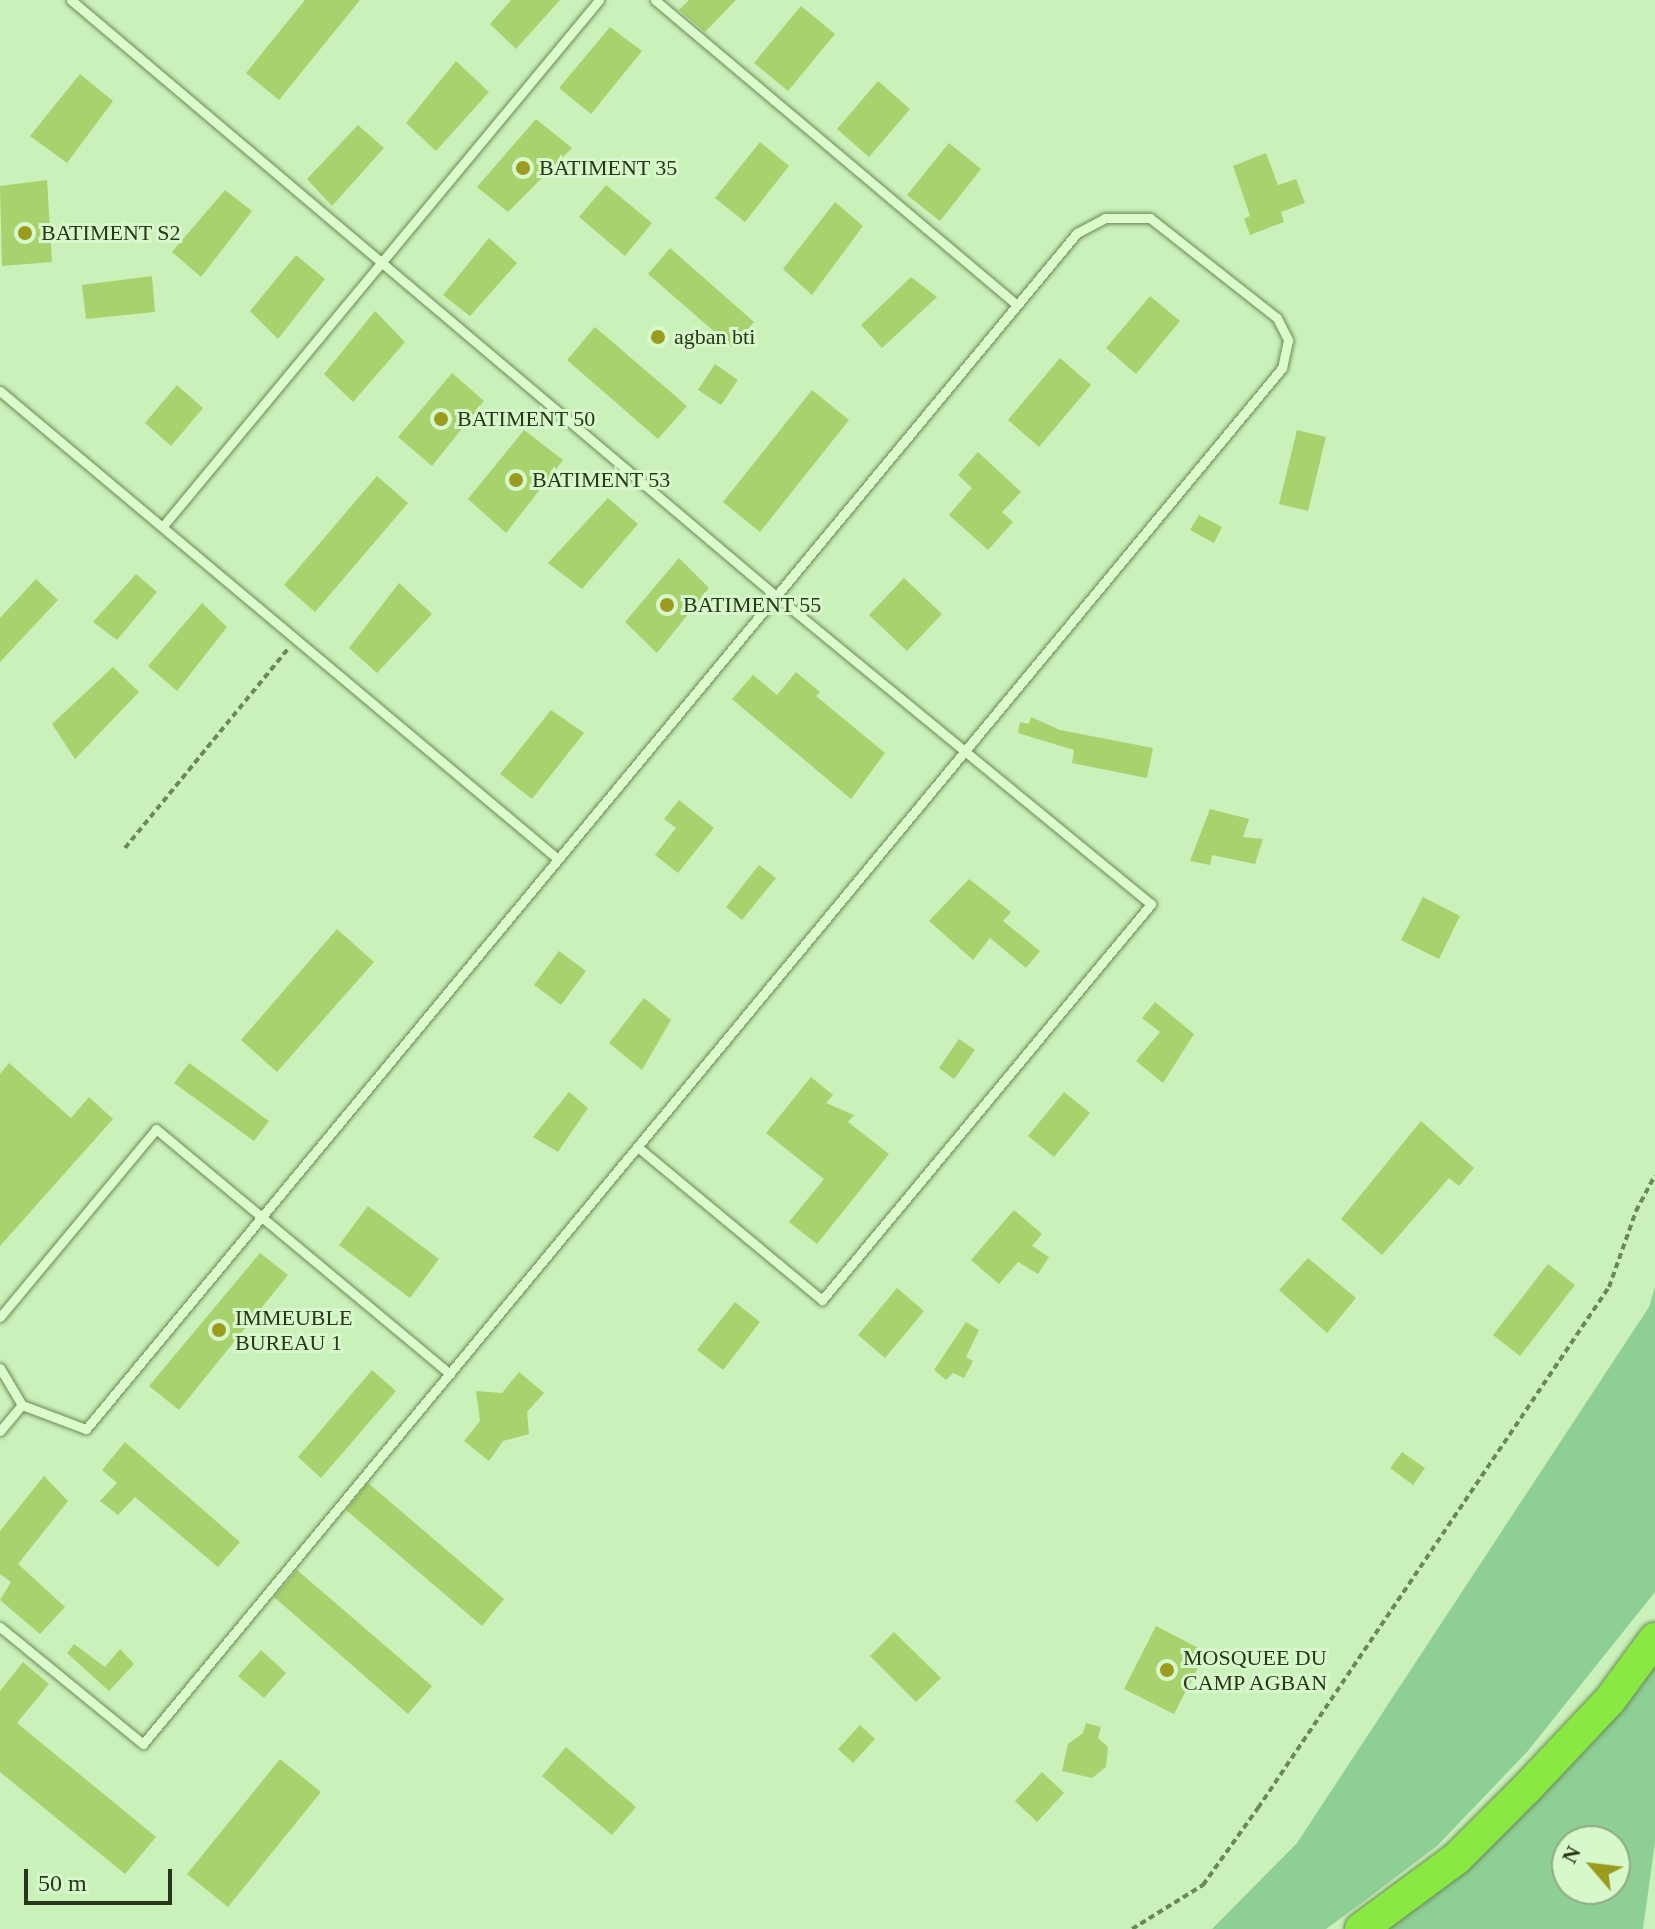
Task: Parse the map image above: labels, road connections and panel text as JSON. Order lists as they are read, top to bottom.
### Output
{
  "places": [
    "BATIMENT 35",
    "BATIMENT S2",
    "agban bti",
    "BATIMENT 50",
    "BATIMENT 53",
    "BATIMENT 55",
    "IMMEUBLE BUREAU 1",
    "MOSQUEE DU CAMP AGBAN"
  ],
  "scale_bar": "50 m",
  "north": "top left"
}
